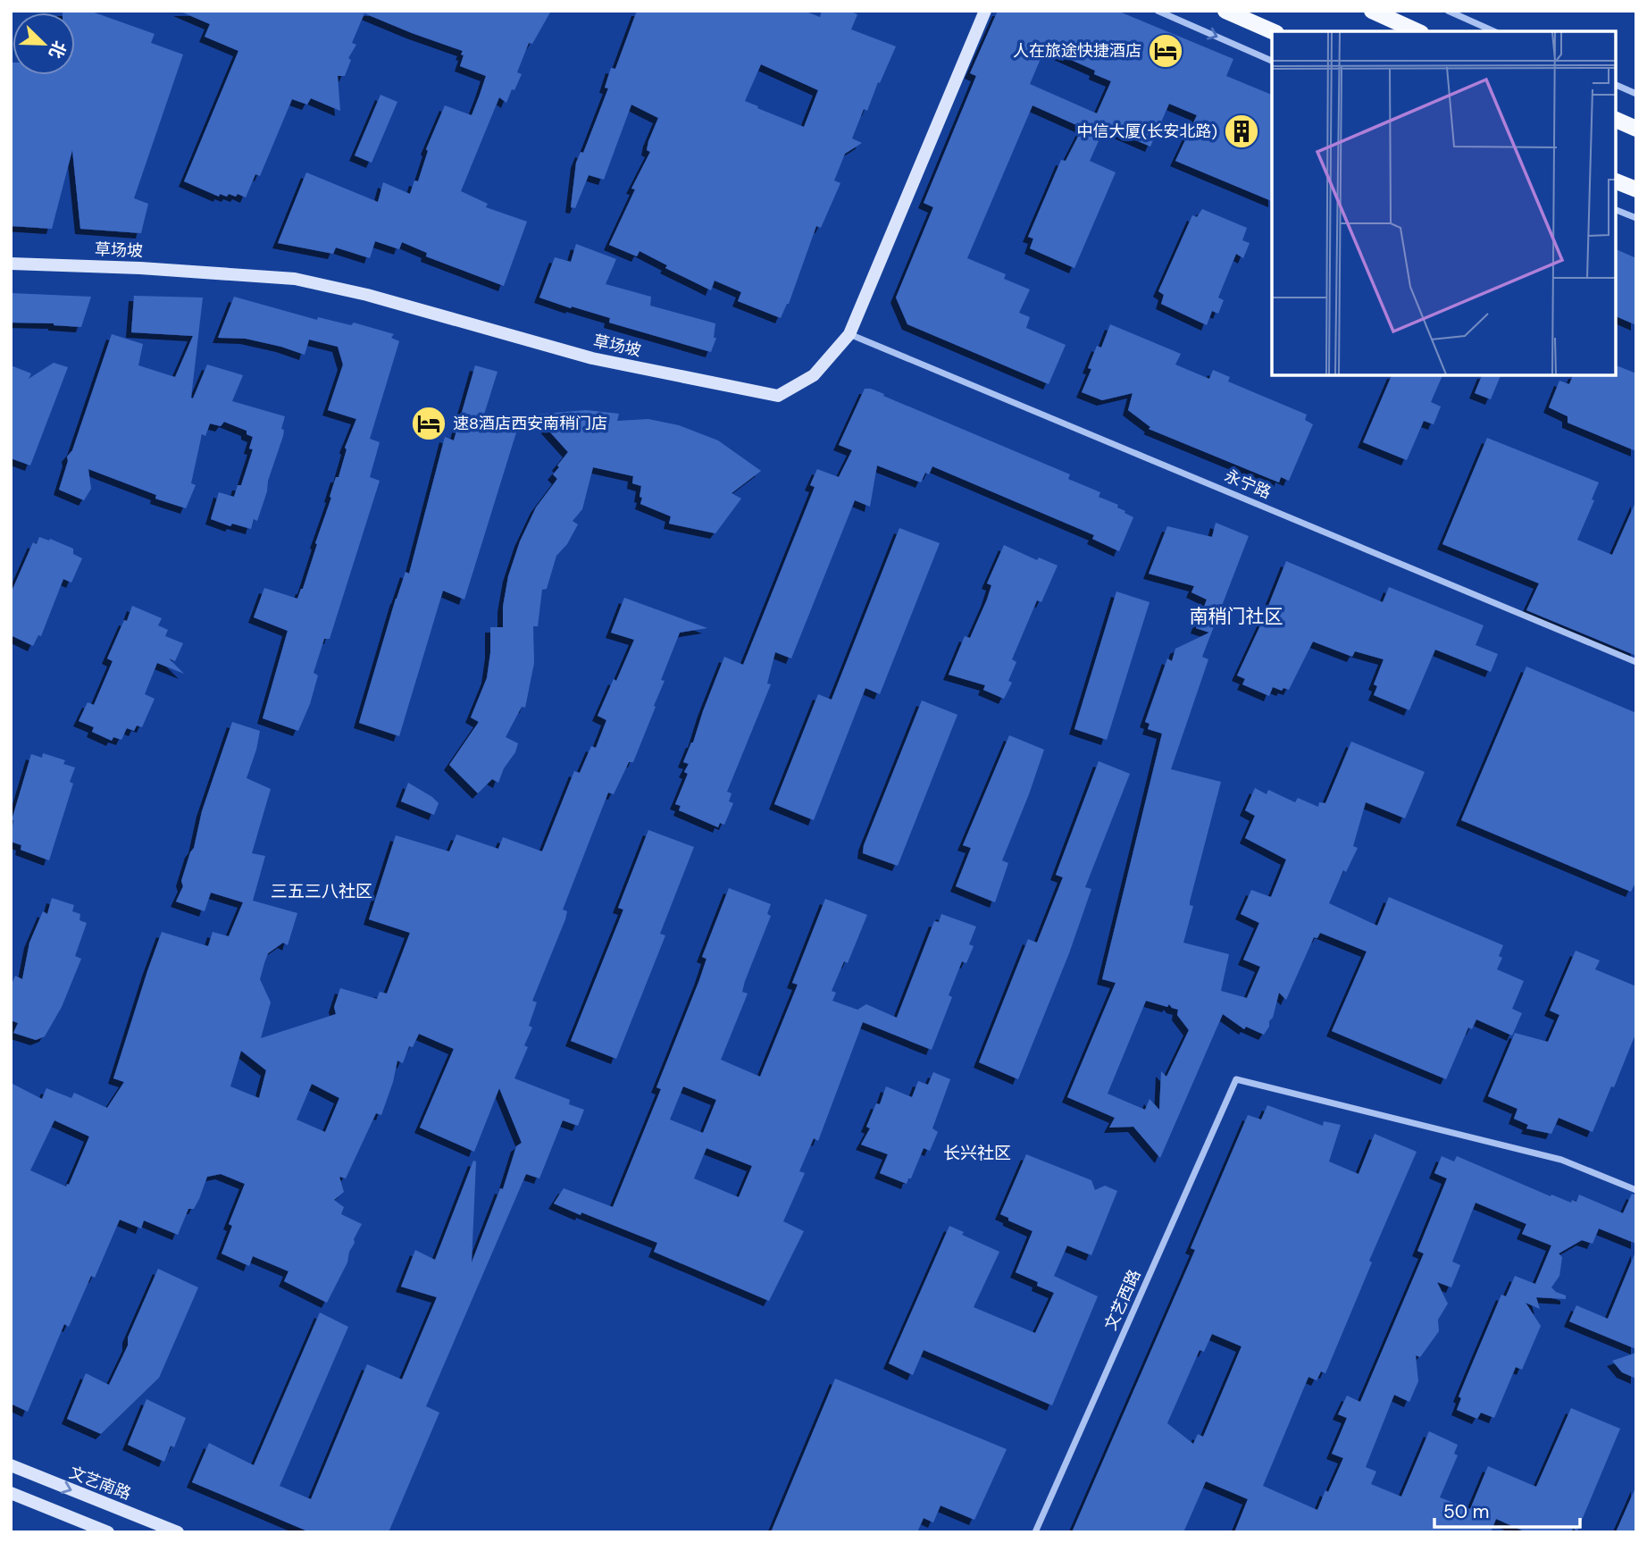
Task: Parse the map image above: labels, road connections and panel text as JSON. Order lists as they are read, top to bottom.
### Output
{
  "streets": {
    "street": [
      "草场坡",
      "永宁路",
      "文艺西路",
      "文艺南路"
    ]
  },
  "crossings": [
    ["草场坡", "永宁路"]
  ],
  "districts": ["南稍门社区", "三五三八社区", "长兴社区"],
  "places": {
    "hotel": ["人在旅途快捷酒店", "速8酒店西安南稍门店"],
    "building": ["中信大厦(长安北路)"]
  },
  "scale_bar": "50 m",
  "north": "bottom right"
}
